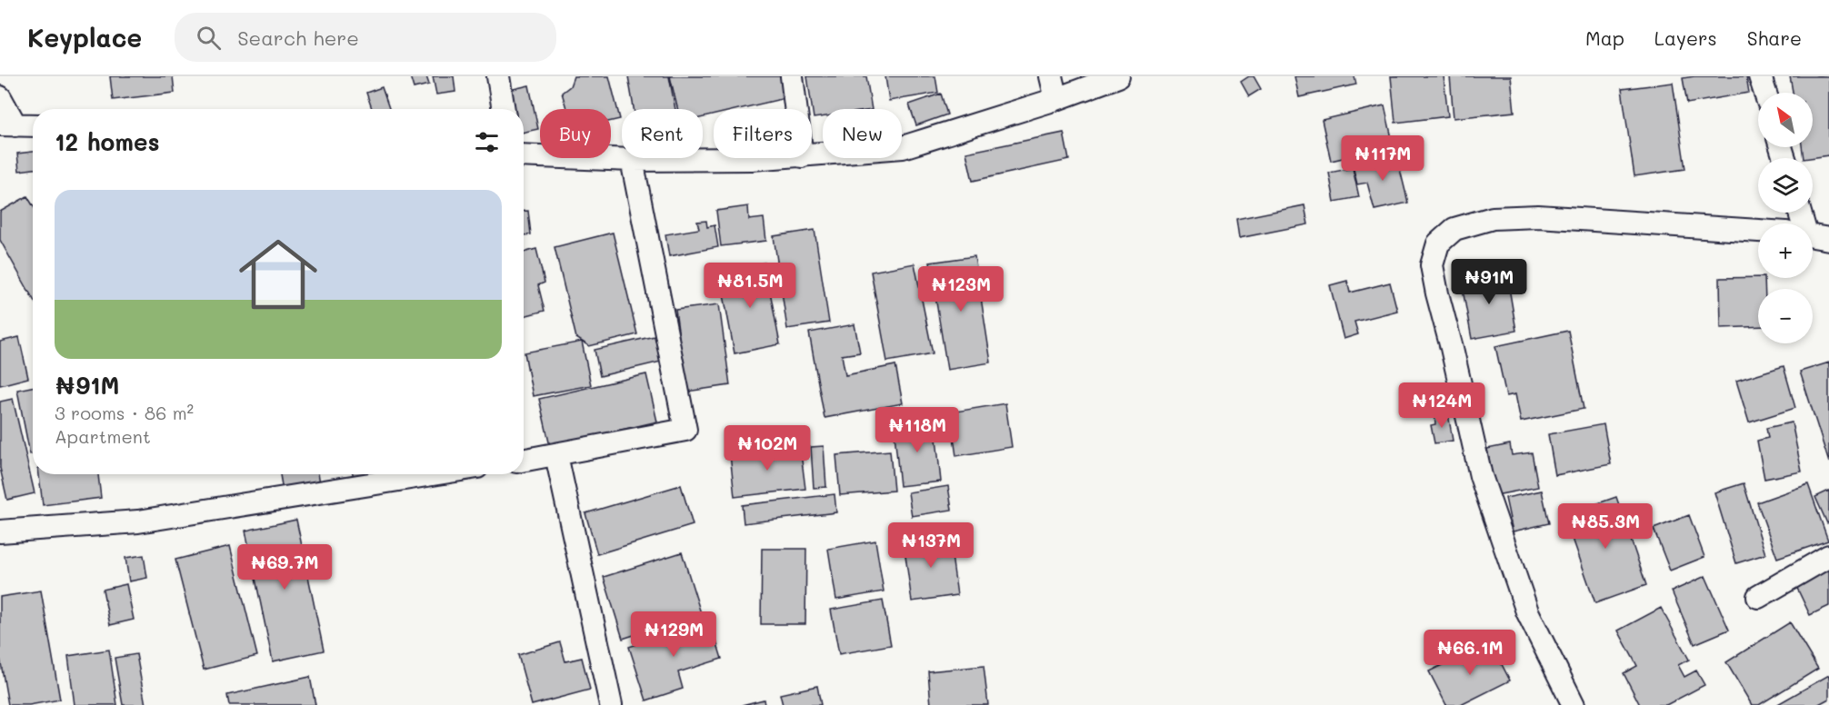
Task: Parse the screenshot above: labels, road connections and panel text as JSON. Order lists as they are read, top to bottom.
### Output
{
  "north": "top left",
  "page": {
    "header": "Keyplace",
    "search": "Search here",
    "nav": ["Map", "Layers", "Share"],
    "map_buttons": ["+", "−"],
    "chip": [
      "Buy",
      "Rent",
      "Filters",
      "New"
    ],
    "heading": "12 homes",
    "price": [
      "₦117M",
      "₦91M",
      "₦81.5M",
      "₦123M",
      "₦124M",
      "₦118M",
      "₦102M",
      "₦85.3M",
      "₦137M",
      "₦69.7M",
      "₦129M",
      "₦66.1M"
    ],
    "list": [
      {
        "name": "₦91M",
        "note": "3 rooms · 86 m² · Apartment"
      }
    ]
  }
}
